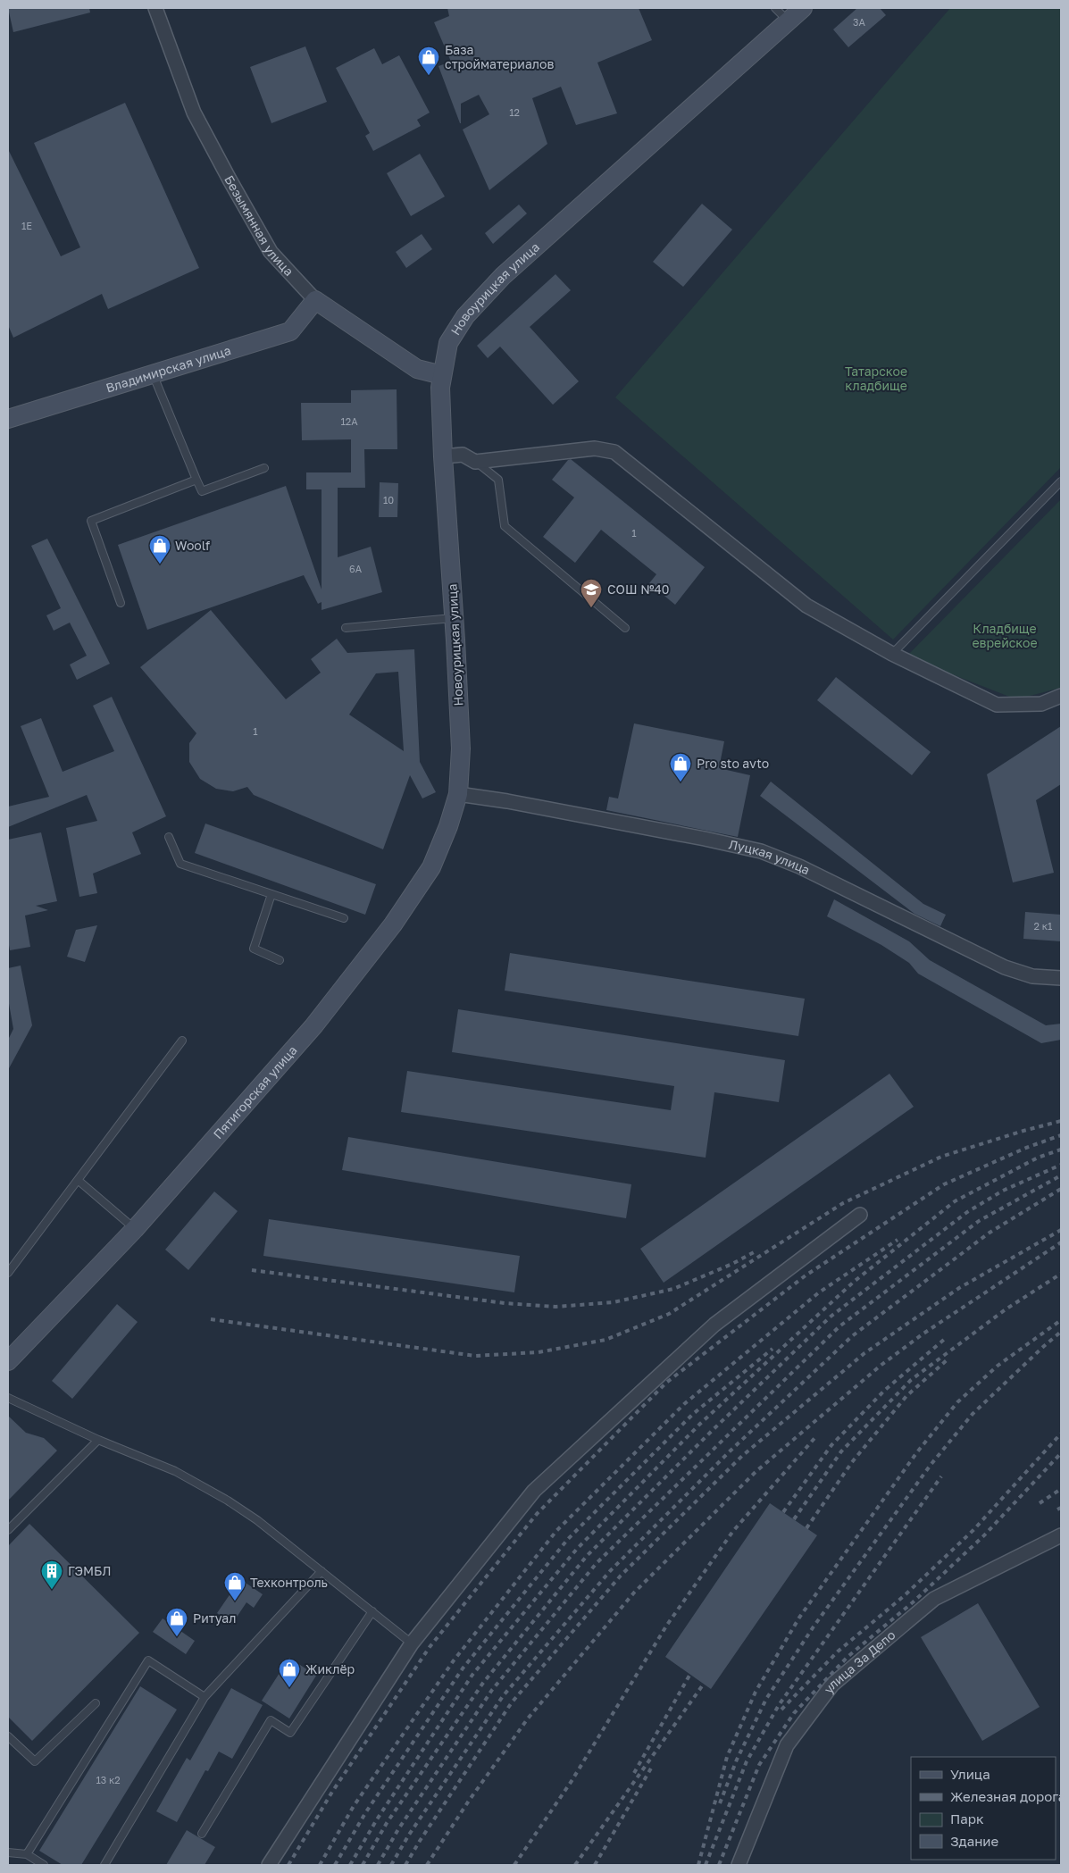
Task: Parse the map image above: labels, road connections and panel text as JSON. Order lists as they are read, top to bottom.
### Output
{
  "streets": {
    "main road": [
      "Безымянная улица",
      "Новоурицкая улица",
      "Владимирская улица",
      "Пятигорская улица"
    ],
    "street": ["Луцкая улица", "улица За Депо"]
  },
  "crossings": [
    ["Безымянная улица", "Новоурицкая улица"],
    ["Безымянная улица", "Владимирская улица"],
    ["Новоурицкая улица", "Луцкая улица"],
    ["Новоурицкая улица", "Пятигорская улица"],
    ["Луцкая улица", "Пятигорская улица"]
  ],
  "parks": ["Татарское кладбище", "Кладбище еврейское"],
  "places": {
    "shop": [
      "База стройматериалов",
      "Woolf",
      "Pro sto avto",
      "Техконтроль",
      "Ритуал",
      "Жиклёр"
    ],
    "school or university": ["СОШ №40"],
    "building": ["ГЭМБЛ"]
  },
  "house_numbers": [
    "3А",
    "12",
    "1Е",
    "12А",
    "10",
    "1",
    "6А",
    "1",
    "2 к1",
    "13 к2"
  ],
  "legend": [
    "Улица",
    "Железная дорога",
    "Парк",
    "Здание"
  ]
}
